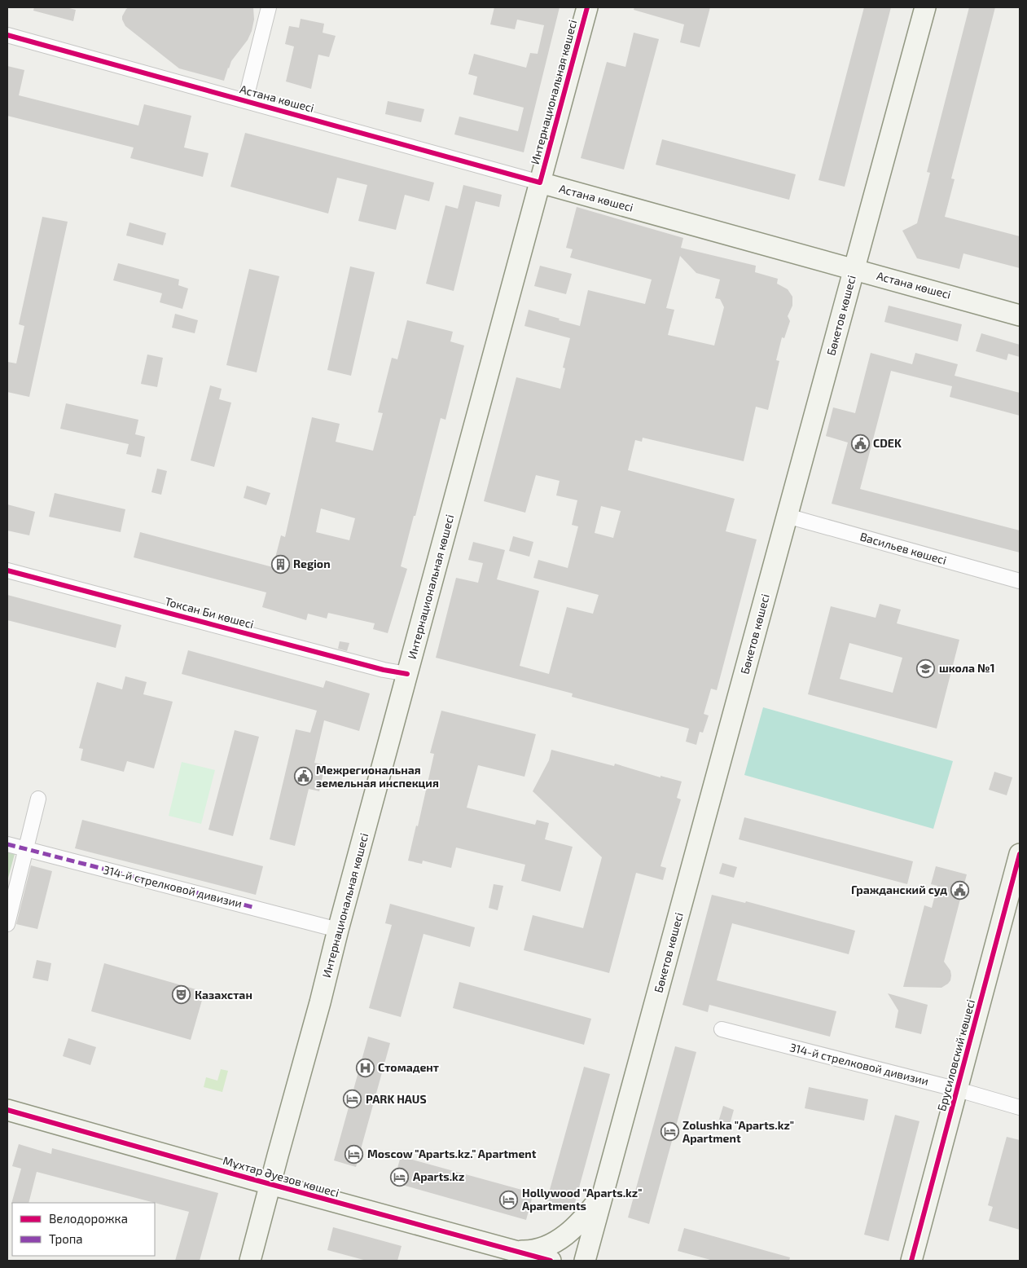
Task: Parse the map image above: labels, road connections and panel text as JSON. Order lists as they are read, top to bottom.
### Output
{
  "streets": {
    "main road": [
      "Интернациональная көшесі",
      "Астана көшесі",
      "Бөкетов көшесі",
      "Брусиловский көшесі",
      "Мұхтар Әуезов көшесі"
    ],
    "street": ["Васильев көшесі", "Токсан Би көшесі", "314-й стрелковой дивизии"]
  },
  "crossings": [
    ["Интернациональная көшесі", "Астана көшесі"],
    ["Интернациональная көшесі", "Токсан Би көшесі"],
    ["Интернациональная көшесі", "314-й стрелковой дивизии"],
    ["Интернациональная көшесі", "Мұхтар Әуезов көшесі"],
    ["Астана көшесі", "Бөкетов көшесі"],
    ["Бөкетов көшесі", "Васильев көшесі"],
    ["314-й стрелковой дивизии", "Брусиловский көшесі"]
  ],
  "places": {
    "public building": ["CDEK", "Межрегиональная земельная инспекция", "Гражданский суд"],
    "building": ["Region"],
    "school or university": ["школа №1"],
    "theatre": ["Казахстан"],
    "hospital": ["Стомадент"],
    "hotel": [
      "PARK HAUS",
      "Zolushka \"Aparts.kz\" Apartment",
      "Moscow \"Aparts.kz.\" Apartment",
      "Aparts.kz",
      "Hollywood \"Aparts.kz\" Apartments"
    ]
  },
  "legend": ["Велодорожка", "Тропа"]
}
